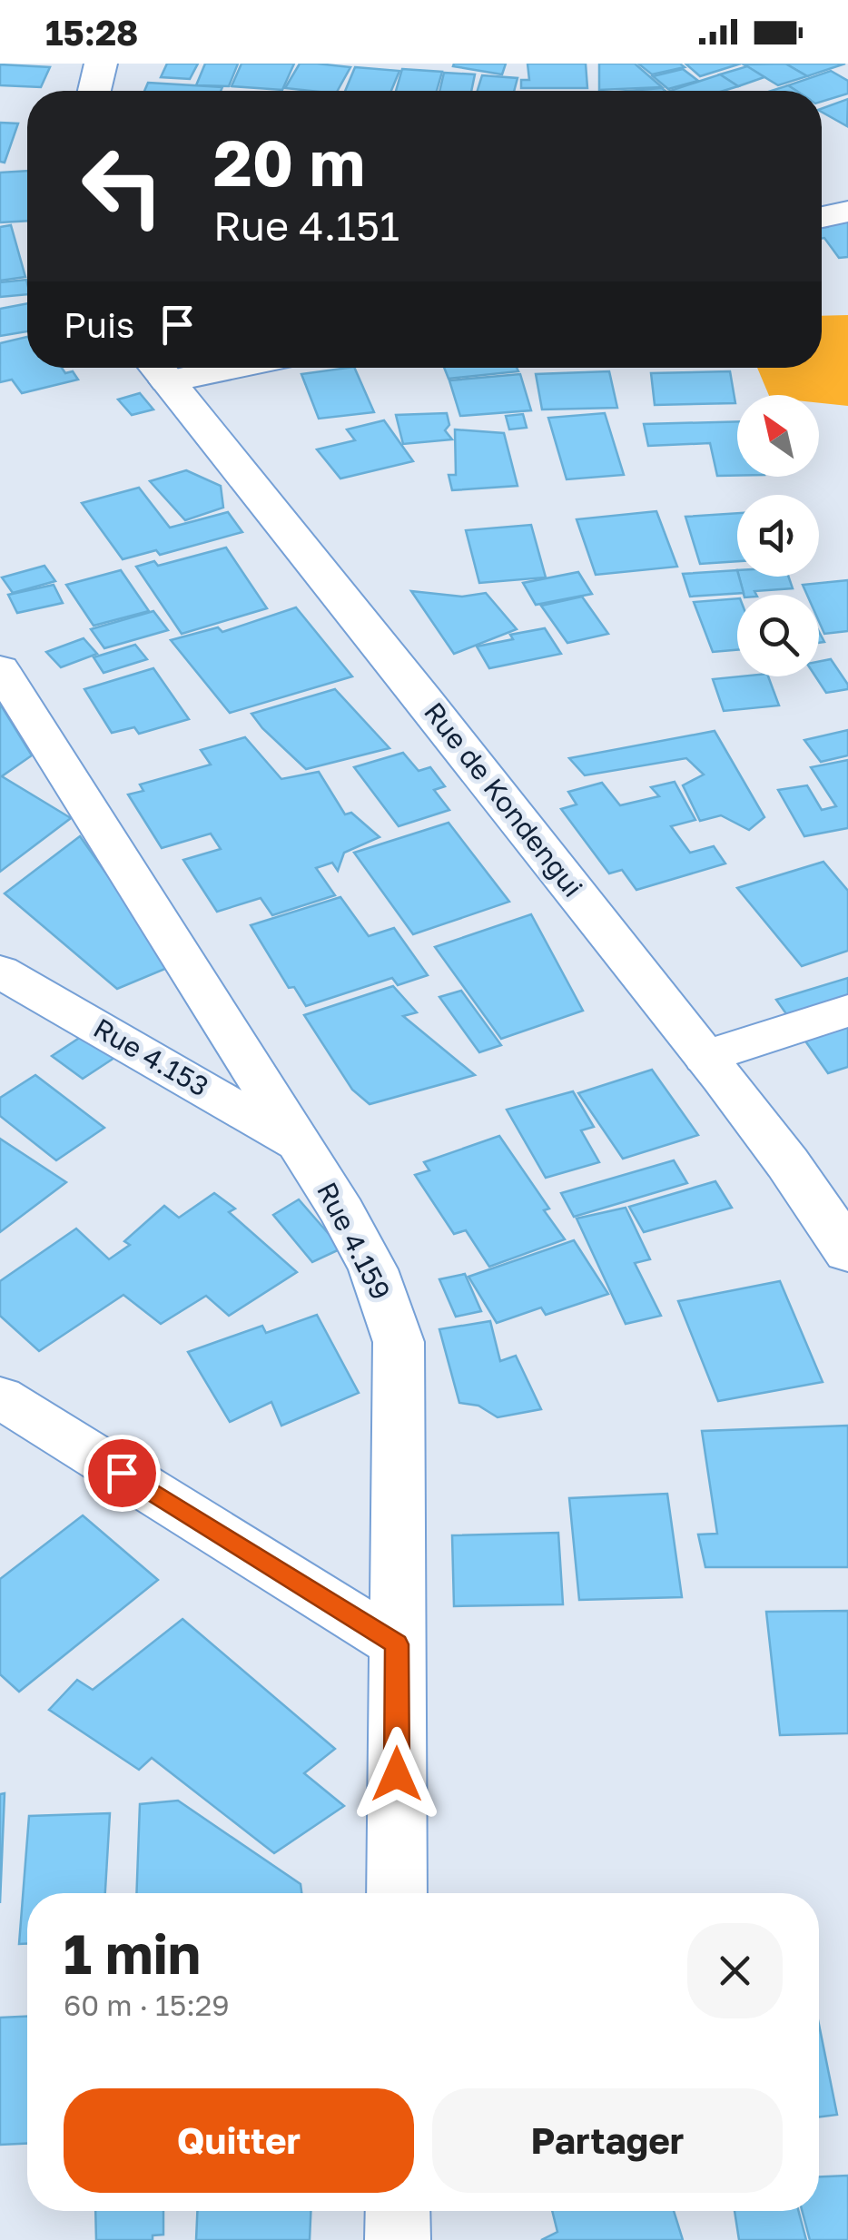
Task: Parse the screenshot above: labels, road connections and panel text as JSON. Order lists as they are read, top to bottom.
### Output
{
  "streets": {
    "main road": ["Rue de Kondengui"],
    "street": ["Rue 4.153", "Rue 4.159"]
  },
  "crossings": [
    ["Rue 4.153", "Rue 4.159"]
  ],
  "north": "top left",
  "page": {
    "status": "15:28",
    "turn": ["20 m", "Rue 4.151"],
    "then": "Puis",
    "heading": ["1 min", "60 m · 15:29"],
    "buttons": ["Quitter", "Partager"]
  }
}
